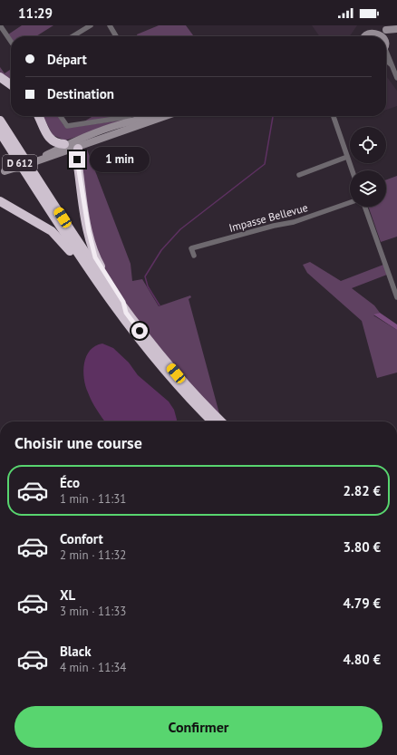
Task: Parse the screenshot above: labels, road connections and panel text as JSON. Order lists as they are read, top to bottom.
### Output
{
  "streets": {
    "highway": ["D 612"],
    "street": ["Impasse Bellevue"]
  },
  "page": {
    "status": "11:29",
    "banner": ["Départ", "Destination"],
    "bubble": "1 min",
    "heading": "Choisir une course",
    "list": [
      {
        "name": "Éco",
        "note": "1 min · 11:31",
        "value": "2.82 €"
      },
      {
        "name": "Confort",
        "note": "2 min · 11:32",
        "value": "3.80 €"
      },
      {
        "name": "XL",
        "note": "3 min · 11:33",
        "value": "4.79 €"
      },
      {
        "name": "Black",
        "note": "4 min · 11:34",
        "value": "4.80 €"
      }
    ],
    "buttons": "Confirmer"
  }
}
